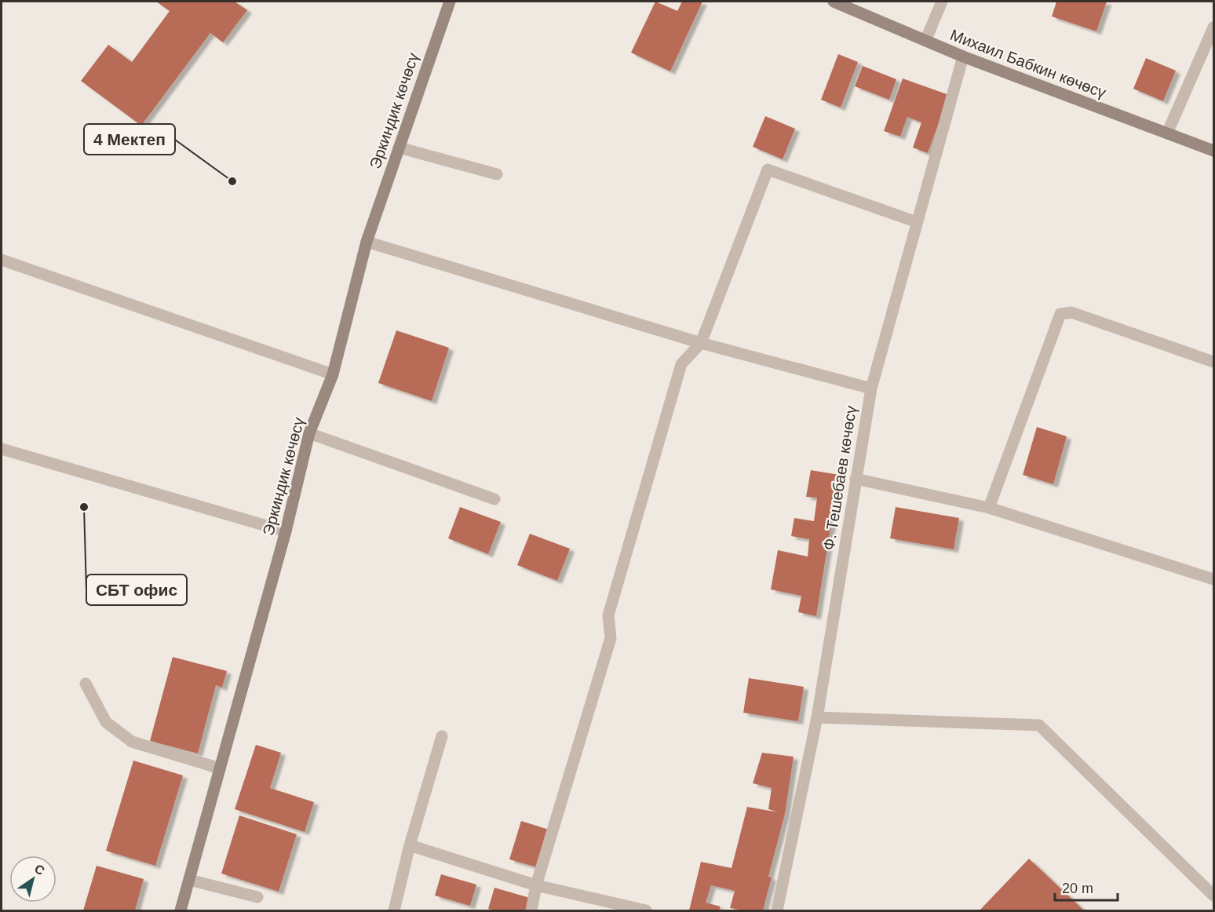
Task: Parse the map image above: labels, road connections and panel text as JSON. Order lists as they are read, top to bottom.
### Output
{
  "streets": {
    "main road": ["Михаил Бабкин көчөсү", "Эркиндик көчөсү"],
    "street": ["Ф. Тешебаев көчөсү"]
  },
  "crossings": [
    ["Михаил Бабкин көчөсү", "Ф. Тешебаев көчөсү"]
  ],
  "places": ["4 Мектеп", "СБТ офис"],
  "scale_bar": "20 m",
  "north": "top right"
}
